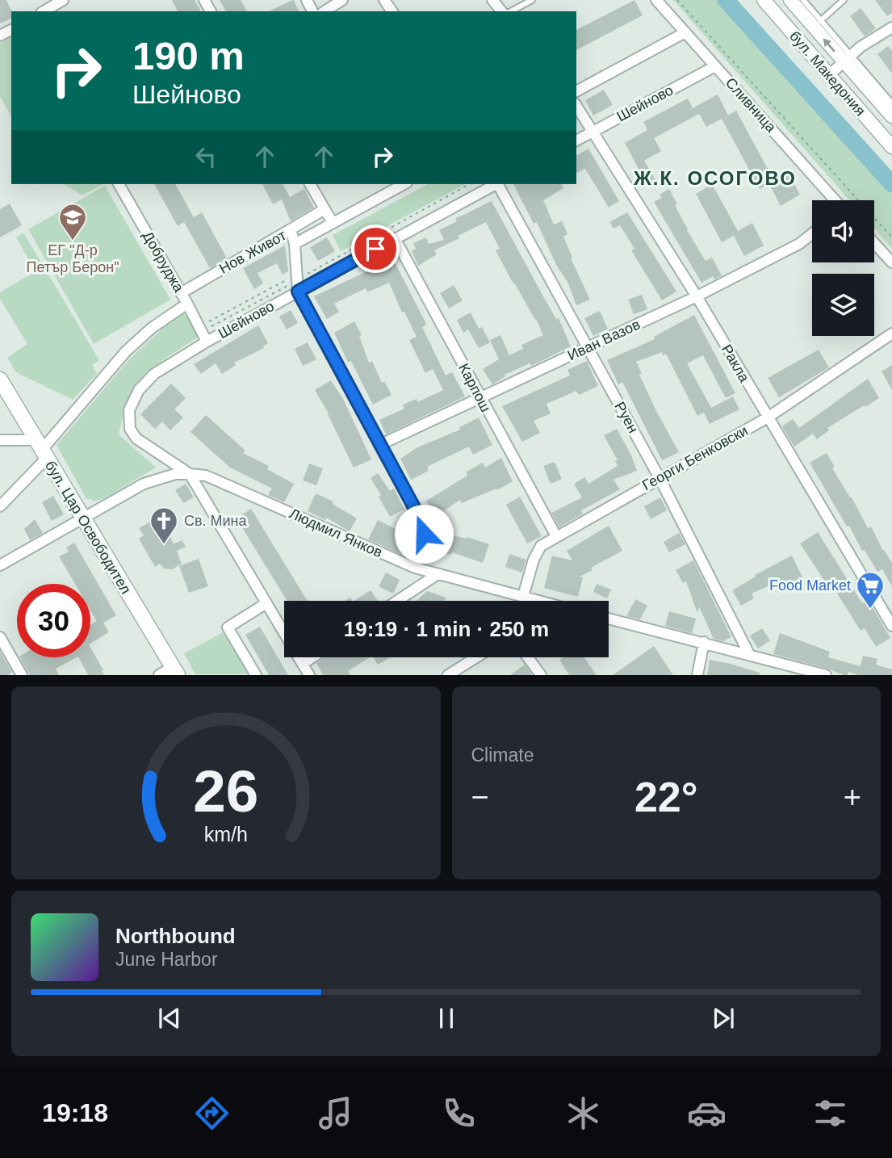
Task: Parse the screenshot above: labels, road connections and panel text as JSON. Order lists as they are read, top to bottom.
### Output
{
  "streets": {
    "main road": ["бул. Цар Освободител"],
    "street": [
      "бул. Македония",
      "Шейново",
      "Сливница",
      "Нов Живот",
      "Добруджа",
      "Иван Вазов",
      "Ракла",
      "Карпош",
      "Руен",
      "Георги Бенковски",
      "Людмил Янков"
    ]
  },
  "crossings": [
    ["Шейново", "Сливница"],
    ["Шейново", "Добруджа"],
    ["Шейново", "Ракла"],
    ["Шейново", "Карпош"],
    ["Шейново", "Людмил Янков"],
    ["Нов Живот", "Добруджа"],
    ["Иван Вазов", "Ракла"],
    ["Иван Вазов", "Карпош"],
    ["Иван Вазов", "Руен"],
    ["Ракла", "Георги Бенковски"],
    ["Карпош", "Георги Бенковски"],
    ["Руен", "Георги Бенковски"],
    ["Георги Бенковски", "Людмил Янков"]
  ],
  "districts": ["Ж.К. ОСОГОВО"],
  "places": {
    "school or university": ["ЕГ \"Д-р Петър Берон\""],
    "church": ["Св. Мина"],
    "supermarket": ["Food Market"]
  },
  "page": {
    "turn": ["190 m", "Шейново"],
    "limit": "30",
    "trip": "19:19 · 1 min · 250 m",
    "tile": "Climate",
    "heat": ["−", "22°", "+"],
    "song": ["Northbound", "June Harbor"],
    "tabs": "19:18",
    "gauge": ["26", "km/h"]
  }
}
